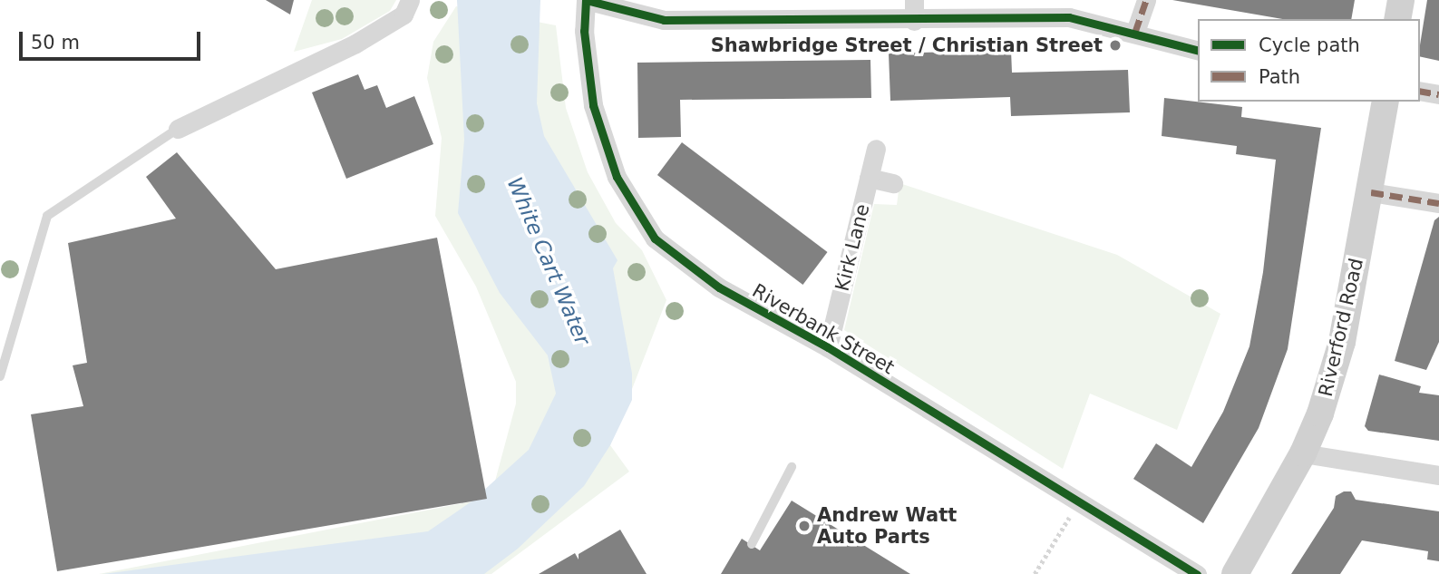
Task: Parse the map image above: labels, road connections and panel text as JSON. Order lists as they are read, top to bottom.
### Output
{
  "streets": {
    "street": ["Kirk Lane", "Riverford Road", "Riverbank Street"]
  },
  "crossings": [
    ["Kirk Lane", "Riverbank Street"]
  ],
  "water": ["White Cart Water"],
  "places": ["Shawbridge Street / Christian Street", "Andrew Watt Auto Parts"],
  "legend": ["Cycle path", "Path"],
  "scale_bar": "50 m"
}
